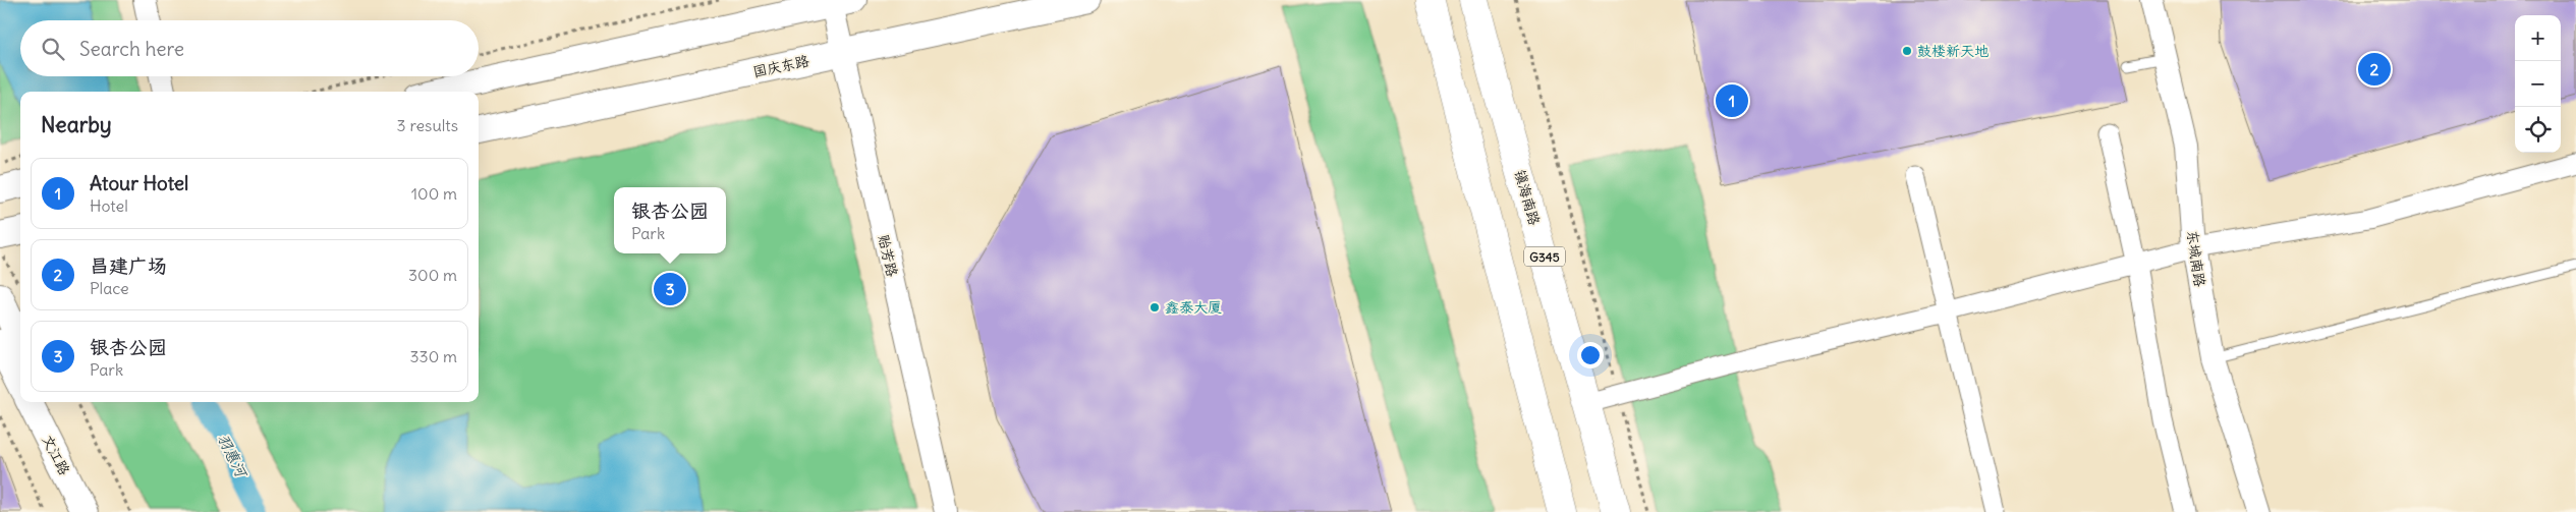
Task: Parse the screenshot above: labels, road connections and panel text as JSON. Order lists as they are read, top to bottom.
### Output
{
  "streets": {
    "highway": ["镇海南路", "G345"],
    "main road": ["国庆东路", "文江路"],
    "street": ["贻芳路", "东城南路"]
  },
  "crossings": [
    ["国庆东路", "贻芳路"]
  ],
  "water": ["羽惠河"],
  "places": ["鼓楼新天地", "鑫泰大厦"],
  "page": {
    "map_buttons": ["+", "−"],
    "search": "Search here",
    "pins": ["2", "1", "3"],
    "heading": ["Nearby", "3 results"],
    "list": [
      {
        "mark": "1",
        "name": "Atour Hotel",
        "note": "Hotel",
        "value": "100 m"
      },
      {
        "mark": "2",
        "name": "昌建广场",
        "note": "Place",
        "value": "300 m"
      },
      {
        "mark": "3",
        "name": "银杏公园",
        "note": "Park",
        "value": "330 m"
      }
    ],
    "popup": ["银杏公园", "Park"]
  }
}
